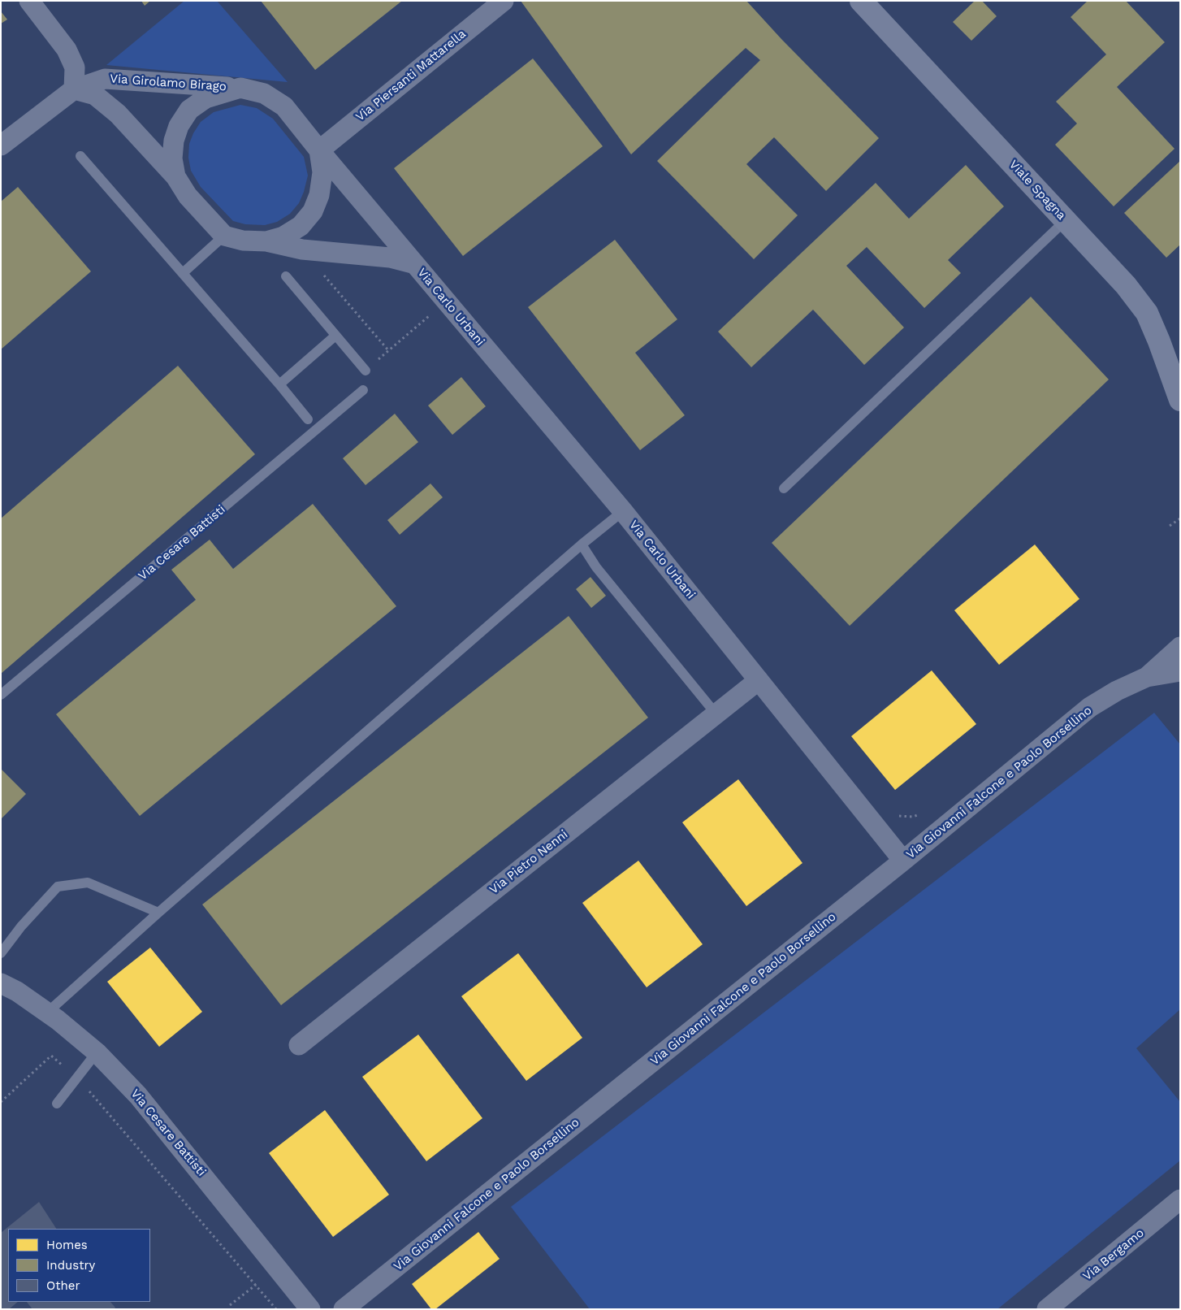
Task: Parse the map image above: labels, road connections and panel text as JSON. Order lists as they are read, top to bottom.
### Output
{
  "streets": {
    "street": [
      "Via Piersanti Mattarella",
      "Via Girolamo Birago",
      "Viale Spagna",
      "Via Carlo Urbani",
      "Via Cesare Battisti",
      "Via Giovanni Falcone e Paolo Borsellino",
      "Via Pietro Nenni",
      "Via Bergamo"
    ]
  },
  "crossings": [
    ["Via Piersanti Mattarella", "Via Girolamo Birago"],
    ["Via Piersanti Mattarella", "Via Carlo Urbani"],
    ["Via Girolamo Birago", "Via Carlo Urbani"],
    ["Via Carlo Urbani", "Via Giovanni Falcone e Paolo Borsellino"],
    ["Via Carlo Urbani", "Via Pietro Nenni"]
  ],
  "legend": ["Homes", "Industry", "Other"]
}
